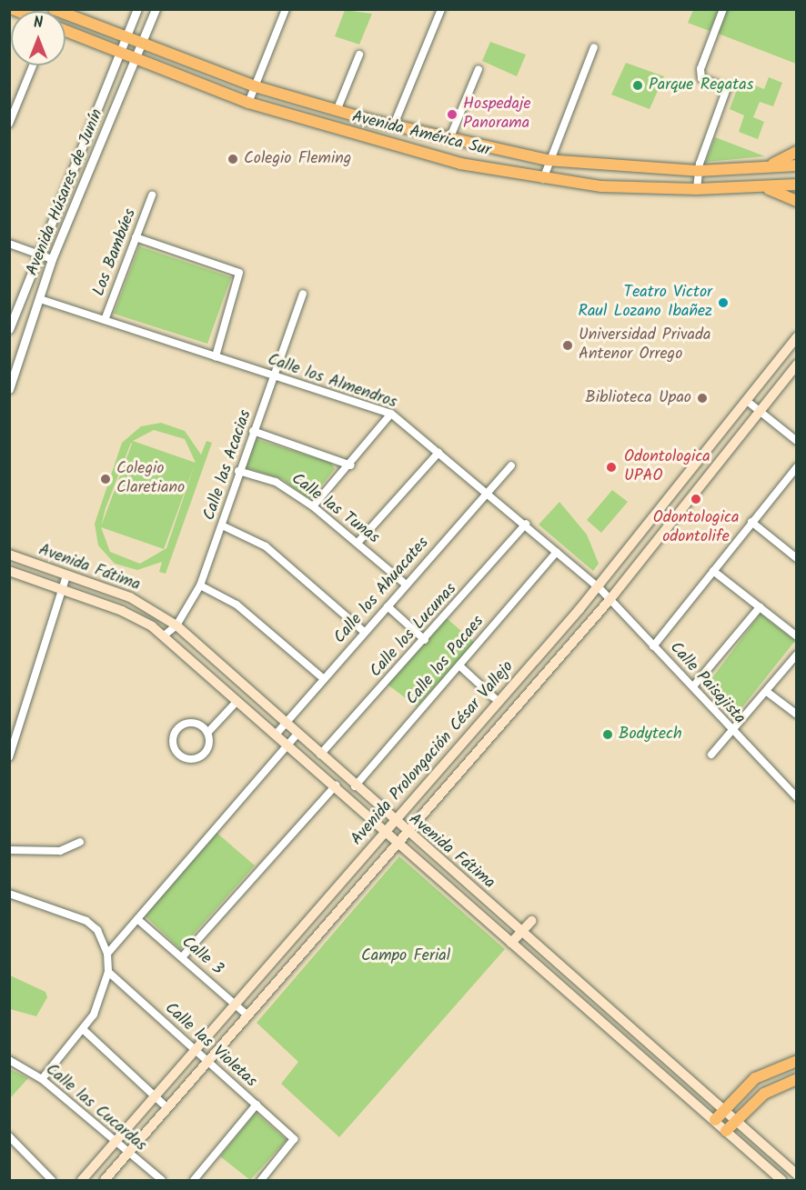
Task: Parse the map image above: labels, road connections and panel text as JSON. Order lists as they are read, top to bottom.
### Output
{
  "streets": {
    "main road": ["Avenida América Sur", "Avenida Fátima", "Avenida Prolongación César Vallejo"],
    "street": [
      "Avenida Húsares de Junín",
      "Los Bambúes",
      "Calle los Almendros",
      "Calle las Acacias",
      "Calle las Tunas",
      "Calle los Ahuacates",
      "Calle los Lucunas",
      "Calle los Pacaes",
      "Calle Paisajista",
      "Calle 3",
      "Calle las Violetas",
      "Calle las Cucardas"
    ]
  },
  "crossings": [
    ["Avenida América Sur", "Avenida Húsares de Junín"],
    ["Avenida Húsares de Junín", "Calle los Almendros"],
    ["Los Bambúes", "Calle los Almendros"],
    ["Calle los Almendros", "Calle las Acacias"],
    ["Calle los Almendros", "Calle los Ahuacates"],
    ["Calle los Almendros", "Calle los Lucunas"],
    ["Calle los Almendros", "Calle los Pacaes"],
    ["Calle los Almendros", "Calle Paisajista"],
    ["Calle los Almendros", "Avenida Prolongación César Vallejo"],
    ["Calle las Acacias", "Calle las Tunas"],
    ["Calle las Acacias", "Avenida Fátima"],
    ["Calle las Tunas", "Calle los Ahuacates"],
    ["Avenida Fátima", "Calle los Ahuacates"],
    ["Avenida Fátima", "Calle los Lucunas"],
    ["Avenida Fátima", "Calle los Pacaes"],
    ["Avenida Fátima", "Avenida Prolongación César Vallejo"],
    ["Calle Paisajista", "Avenida Prolongación César Vallejo"],
    ["Avenida Prolongación César Vallejo", "Calle 3"],
    ["Avenida Prolongación César Vallejo", "Calle las Violetas"],
    ["Avenida Prolongación César Vallejo", "Calle las Cucardas"]
  ],
  "parks": ["Campo Ferial"],
  "places": [
    "Parque Regatas",
    "Hospedaje Panorama",
    "Colegio Fleming",
    "Teatro Victor Raul Lozano Ibañez",
    "Universidad Privada Antenor Orrego",
    "Biblioteca Upao",
    "Odontologica UPAO",
    "Colegio Claretiano",
    "Odontologica odontolife",
    "Bodytech"
  ],
  "north": "top"
}
